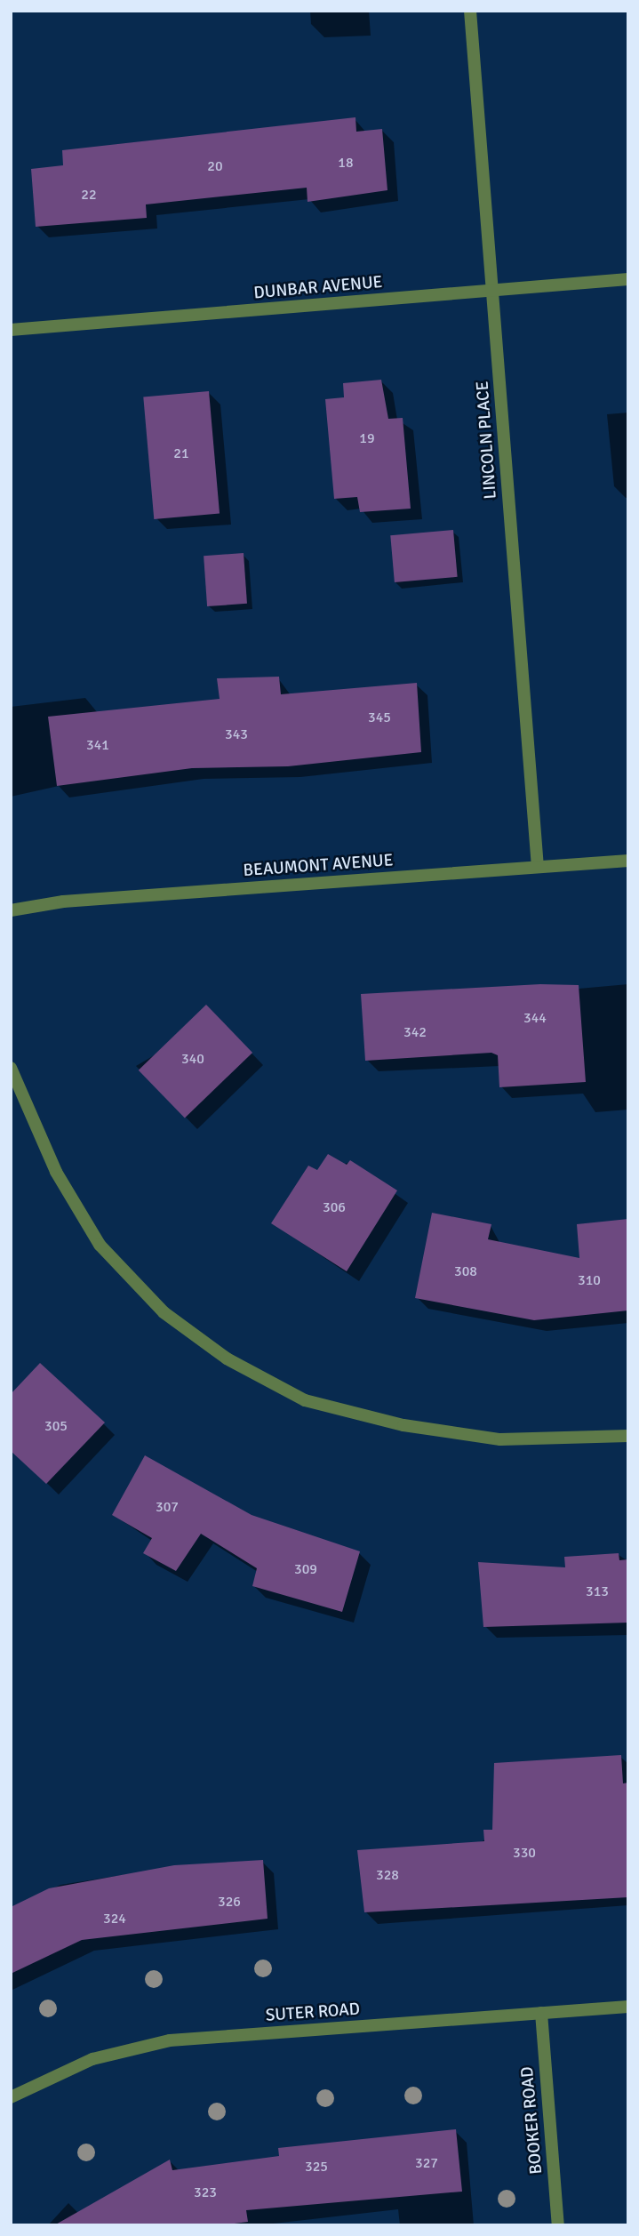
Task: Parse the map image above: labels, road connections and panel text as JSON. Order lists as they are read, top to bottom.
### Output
{
  "streets": {
    "street": [
      "DUNBAR AVENUE",
      "LINCOLN PLACE",
      "BEAUMONT AVENUE",
      "SUTER ROAD",
      "BOOKER ROAD"
    ]
  },
  "crossings": [
    ["DUNBAR AVENUE", "LINCOLN PLACE"],
    ["LINCOLN PLACE", "BEAUMONT AVENUE"],
    ["SUTER ROAD", "BOOKER ROAD"]
  ],
  "house_numbers": [
    "18",
    "20",
    "22",
    "19",
    "21",
    "345",
    "343",
    "341",
    "344",
    "342",
    "340",
    "306",
    "308",
    "310",
    "305",
    "307",
    "309",
    "313",
    "330",
    "328",
    "326",
    "324",
    "327",
    "325",
    "323"
  ]
}
